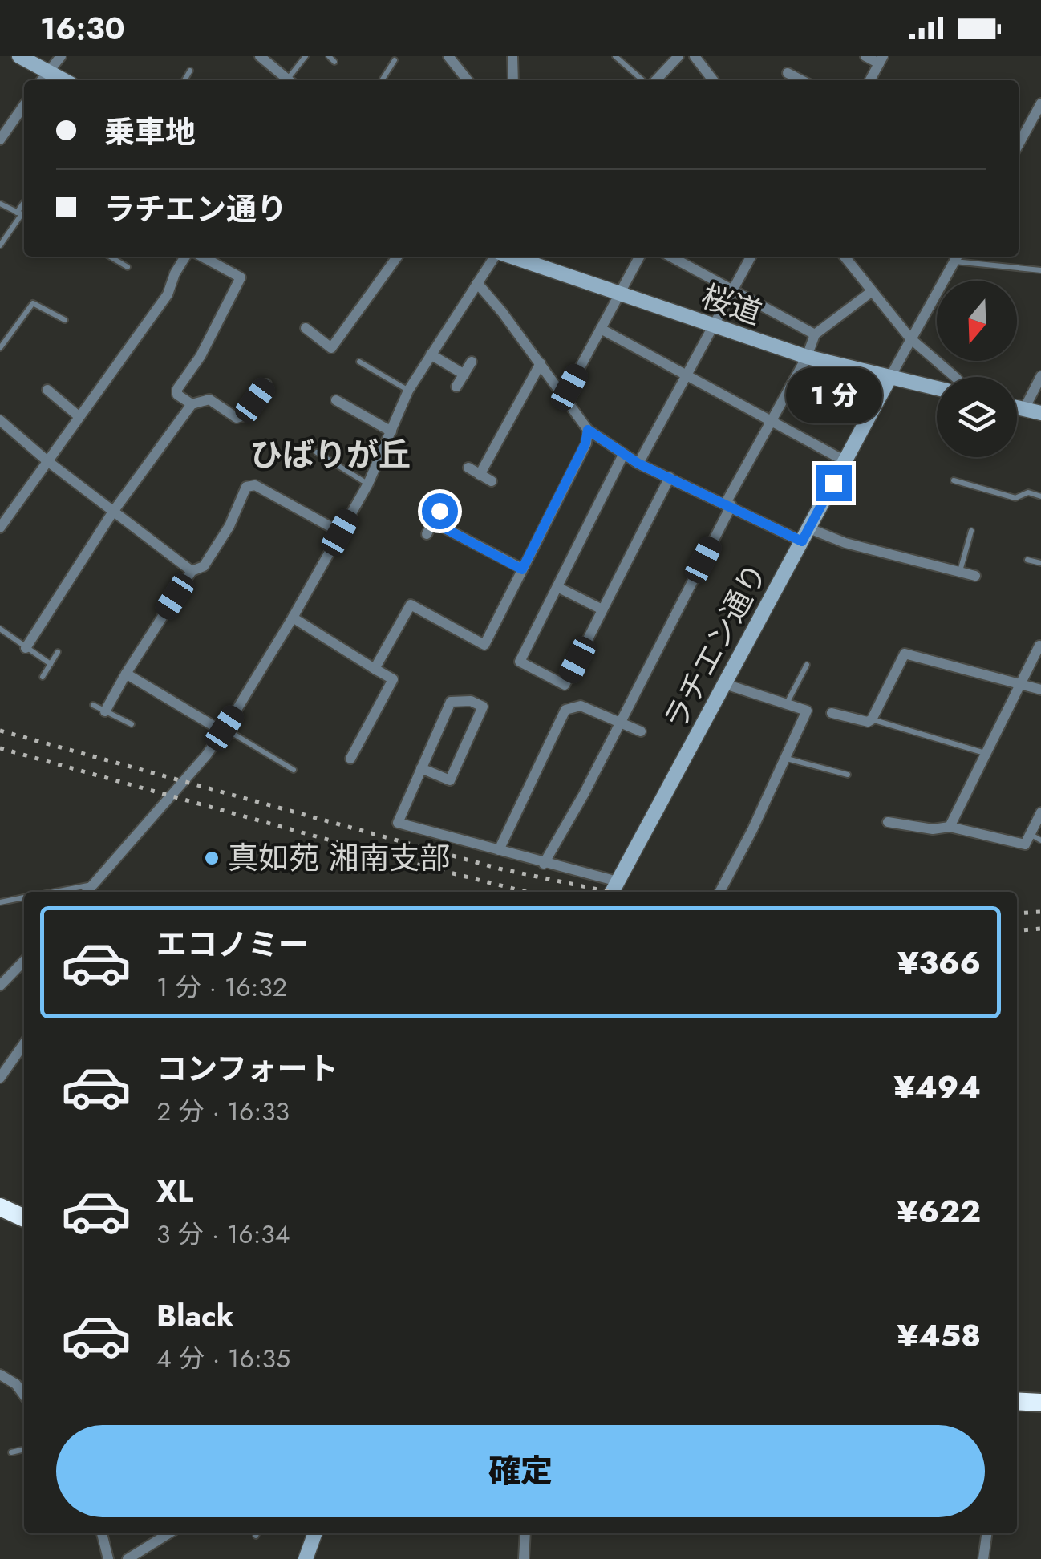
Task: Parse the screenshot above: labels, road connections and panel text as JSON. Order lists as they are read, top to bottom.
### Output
{
  "streets": {
    "street": ["桜道", "ラチエン通り"]
  },
  "crossings": [
    ["桜道", "ラチエン通り"]
  ],
  "districts": ["ひばりが丘"],
  "places": ["真如苑 湘南支部"],
  "north": "bottom",
  "page": {
    "status": "16:30",
    "banner": ["乗車地", "ラチエン通り"],
    "bubble": "1 分",
    "list": [
      {
        "name": "エコノミー",
        "note": "1 分 · 16:32",
        "value": "¥366"
      },
      {
        "name": "コンフォート",
        "note": "2 分 · 16:33",
        "value": "¥494"
      },
      {
        "name": "XL",
        "note": "3 分 · 16:34",
        "value": "¥622"
      },
      {
        "name": "Black",
        "note": "4 分 · 16:35",
        "value": "¥458"
      }
    ],
    "buttons": "確定"
  }
}
